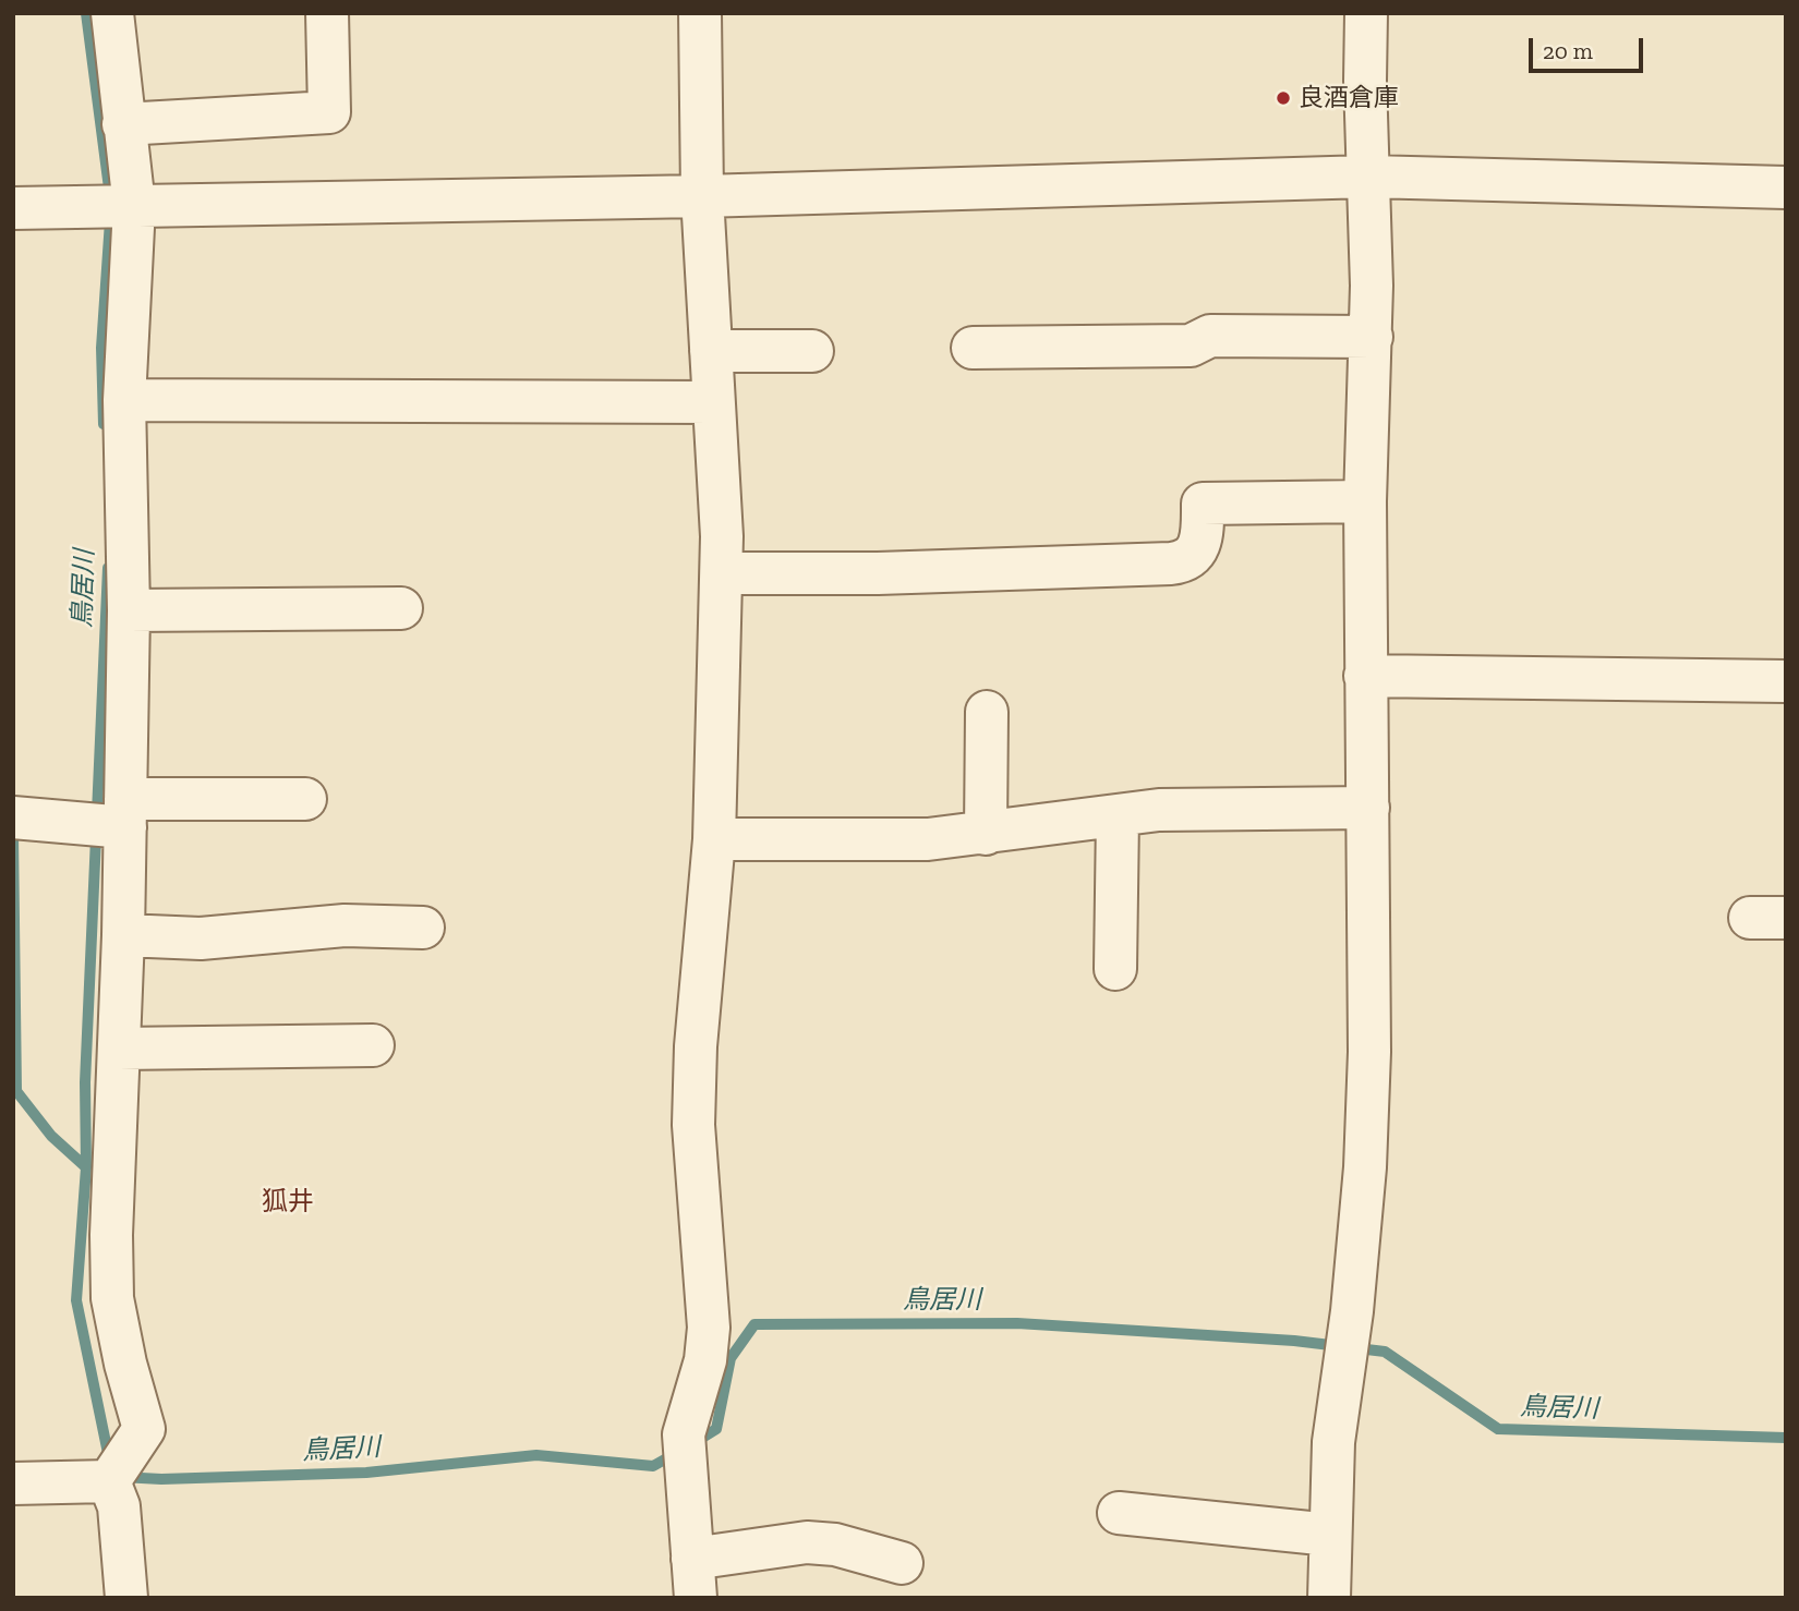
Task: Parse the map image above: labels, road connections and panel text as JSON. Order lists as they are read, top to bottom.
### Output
{
  "districts": ["狐井"],
  "water": ["鳥居川"],
  "places": ["良酒倉庫"],
  "scale_bar": "20 m"
}
